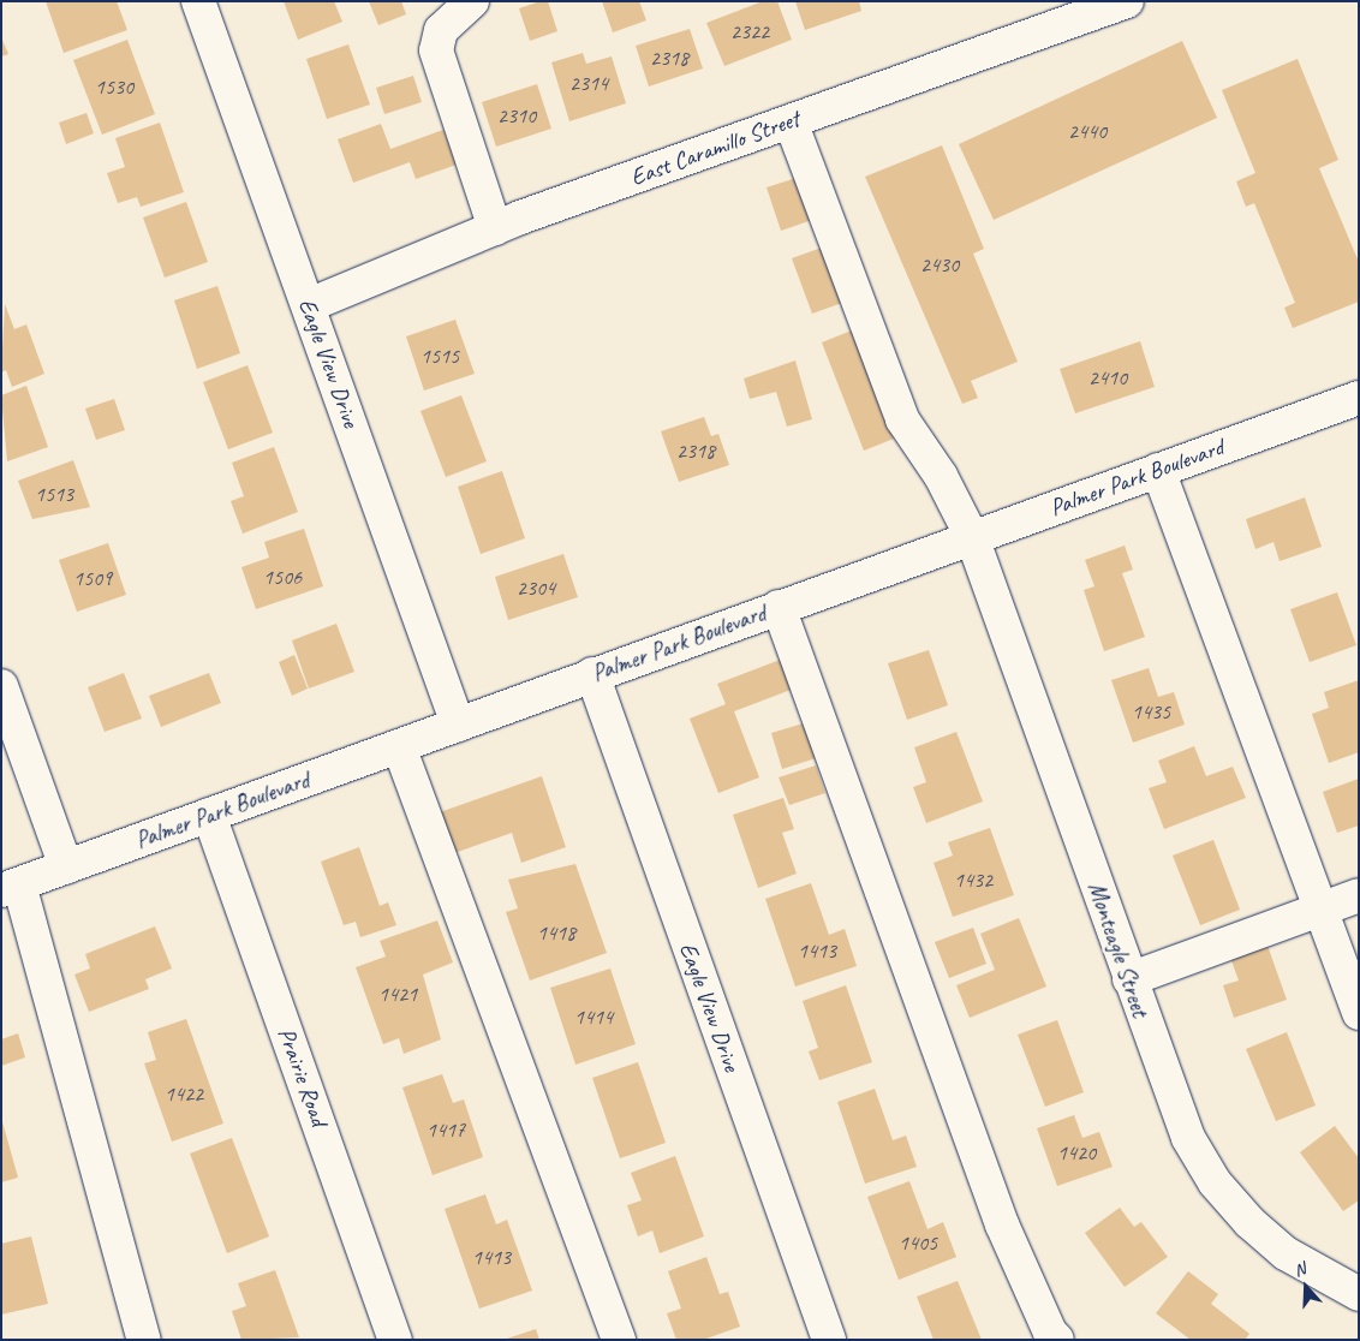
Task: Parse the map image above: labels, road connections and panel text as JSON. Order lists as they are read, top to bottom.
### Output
{
  "streets": {
    "street": [
      "East Caramillo Street",
      "Eagle View Drive",
      "Palmer Park Boulevard",
      "Monteagle Street",
      "Prairie Road"
    ]
  },
  "crossings": [
    ["East Caramillo Street", "Eagle View Drive"],
    ["East Caramillo Street", "Monteagle Street"],
    ["Eagle View Drive", "Palmer Park Boulevard"],
    ["Palmer Park Boulevard", "Monteagle Street"],
    ["Palmer Park Boulevard", "Prairie Road"]
  ],
  "house_numbers": [
    "2322",
    "2318",
    "2314",
    "1530",
    "2310",
    "2440",
    "2430",
    "1515",
    "2410",
    "2318",
    "1513",
    "1506",
    "1509",
    "2304",
    "1435",
    "1432",
    "1418",
    "1413",
    "1421",
    "1414",
    "1422",
    "1417",
    "1420",
    "1405",
    "1413"
  ],
  "north": "top"
}
